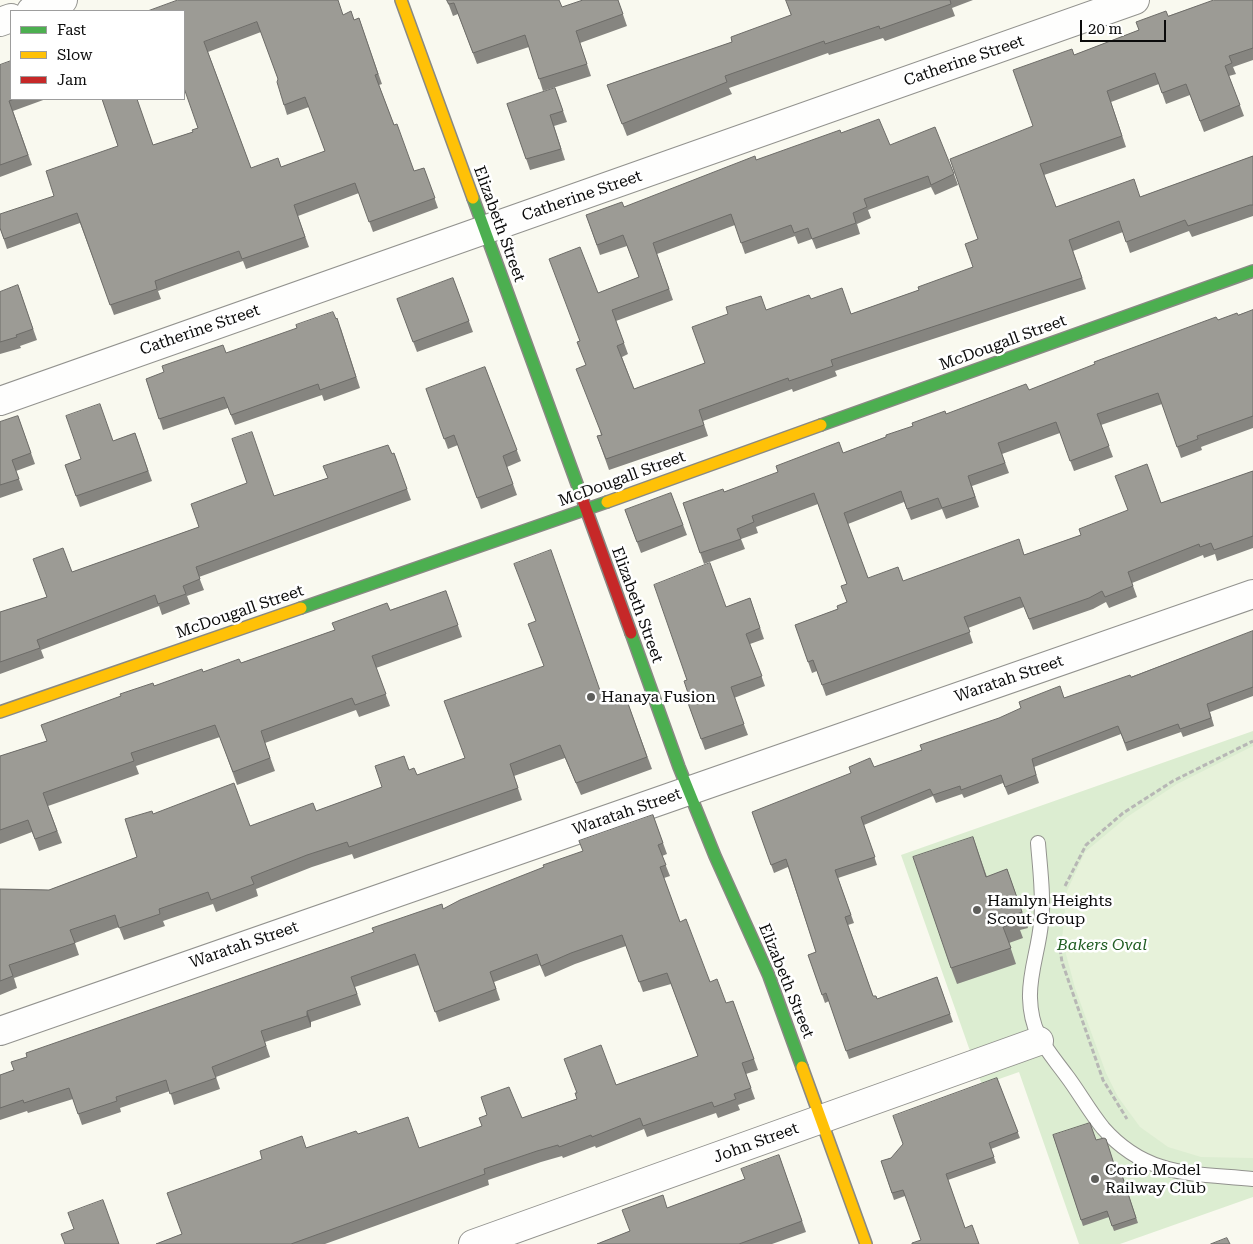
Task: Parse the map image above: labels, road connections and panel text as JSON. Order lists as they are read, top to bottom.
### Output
{
  "streets": {
    "street": [
      "Catherine Street",
      "Elizabeth Street",
      "McDougall Street",
      "Waratah Street",
      "John Street"
    ]
  },
  "crossings": [
    ["Catherine Street", "Elizabeth Street"],
    ["Elizabeth Street", "McDougall Street"],
    ["Elizabeth Street", "Waratah Street"],
    ["Elizabeth Street", "John Street"]
  ],
  "parks": ["Bakers Oval"],
  "places": ["Hanaya Fusion", "Hamlyn Heights Scout Group", "Corio Model Railway Club"],
  "legend": ["Fast", "Slow", "Jam"],
  "scale_bar": "20 m"
}
